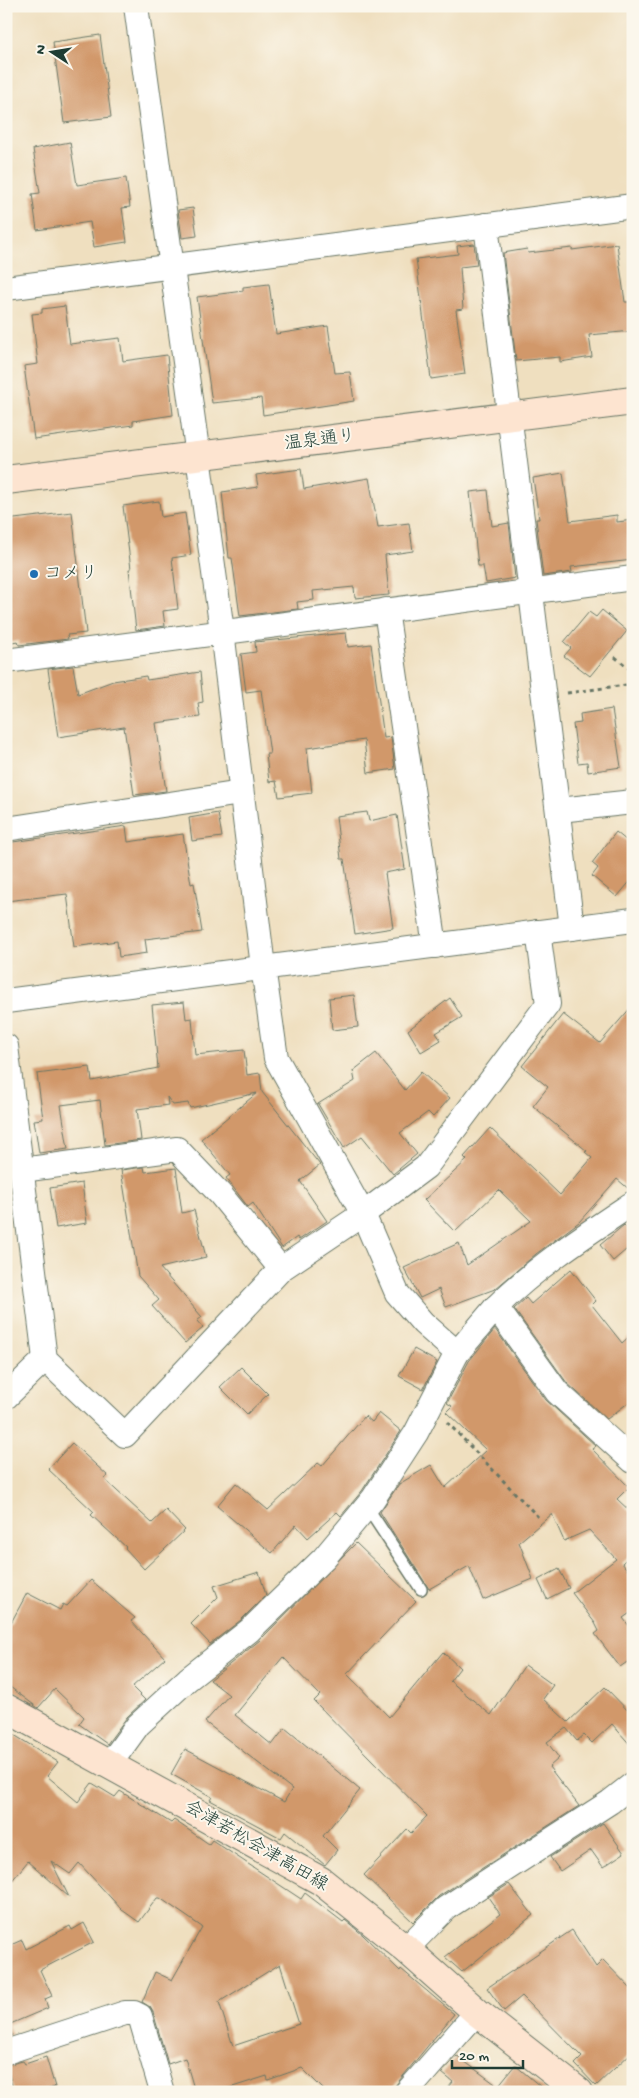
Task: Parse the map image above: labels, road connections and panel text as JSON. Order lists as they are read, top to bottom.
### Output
{
  "streets": {
    "main road": ["温泉通り", "会津若松会津高田線"]
  },
  "places": ["コメリ"],
  "scale_bar": "20 m",
  "north": "left"
}
